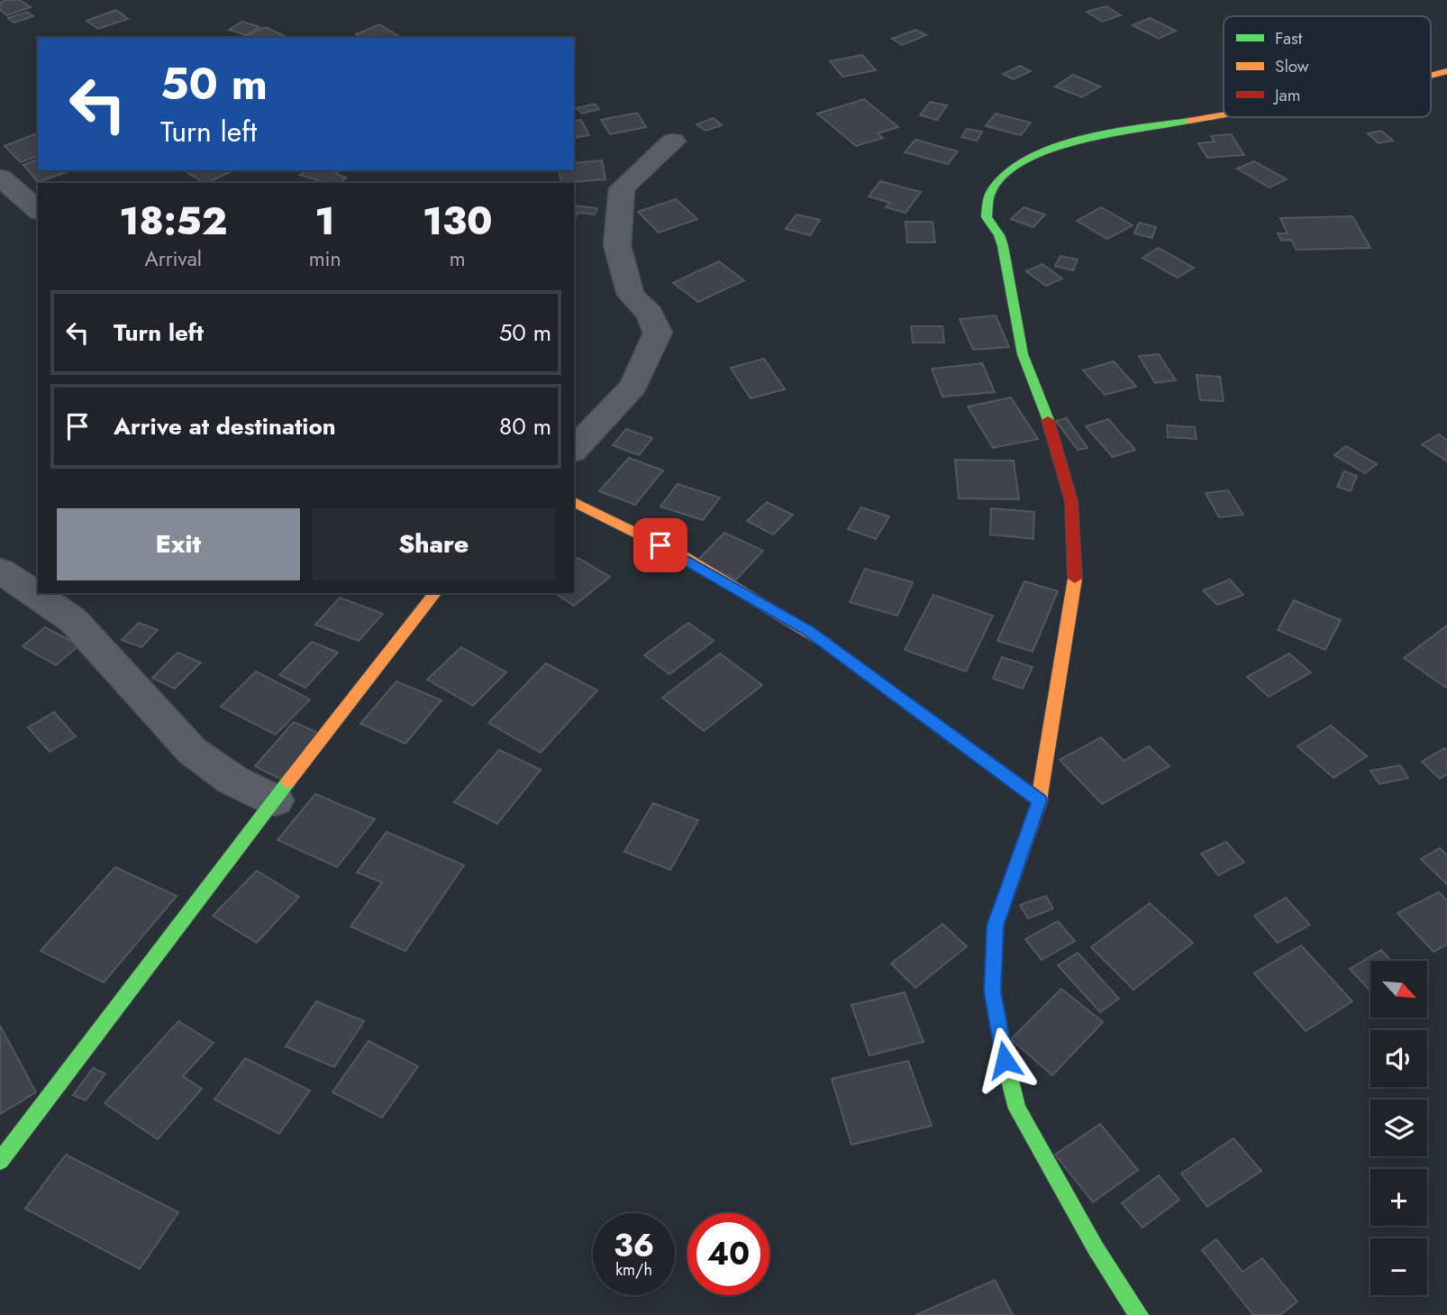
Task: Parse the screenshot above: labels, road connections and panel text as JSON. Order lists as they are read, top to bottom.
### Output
{
  "legend": ["Fast", "Slow", "Jam"],
  "north": "bottom right",
  "page": {
    "turn": ["50 m", "Turn left"],
    "eta": [
      "18:52",
      "Arrival",
      "1",
      "min",
      "130",
      "m"
    ],
    "list": [
      {
        "name": "Turn left",
        "value": "50 m"
      },
      {
        "name": "Arrive at destination",
        "value": "80 m"
      }
    ],
    "buttons": ["Exit", "Share"],
    "map_buttons": ["+", "−"],
    "speed": "36 km/h",
    "limit": "40"
  }
}
